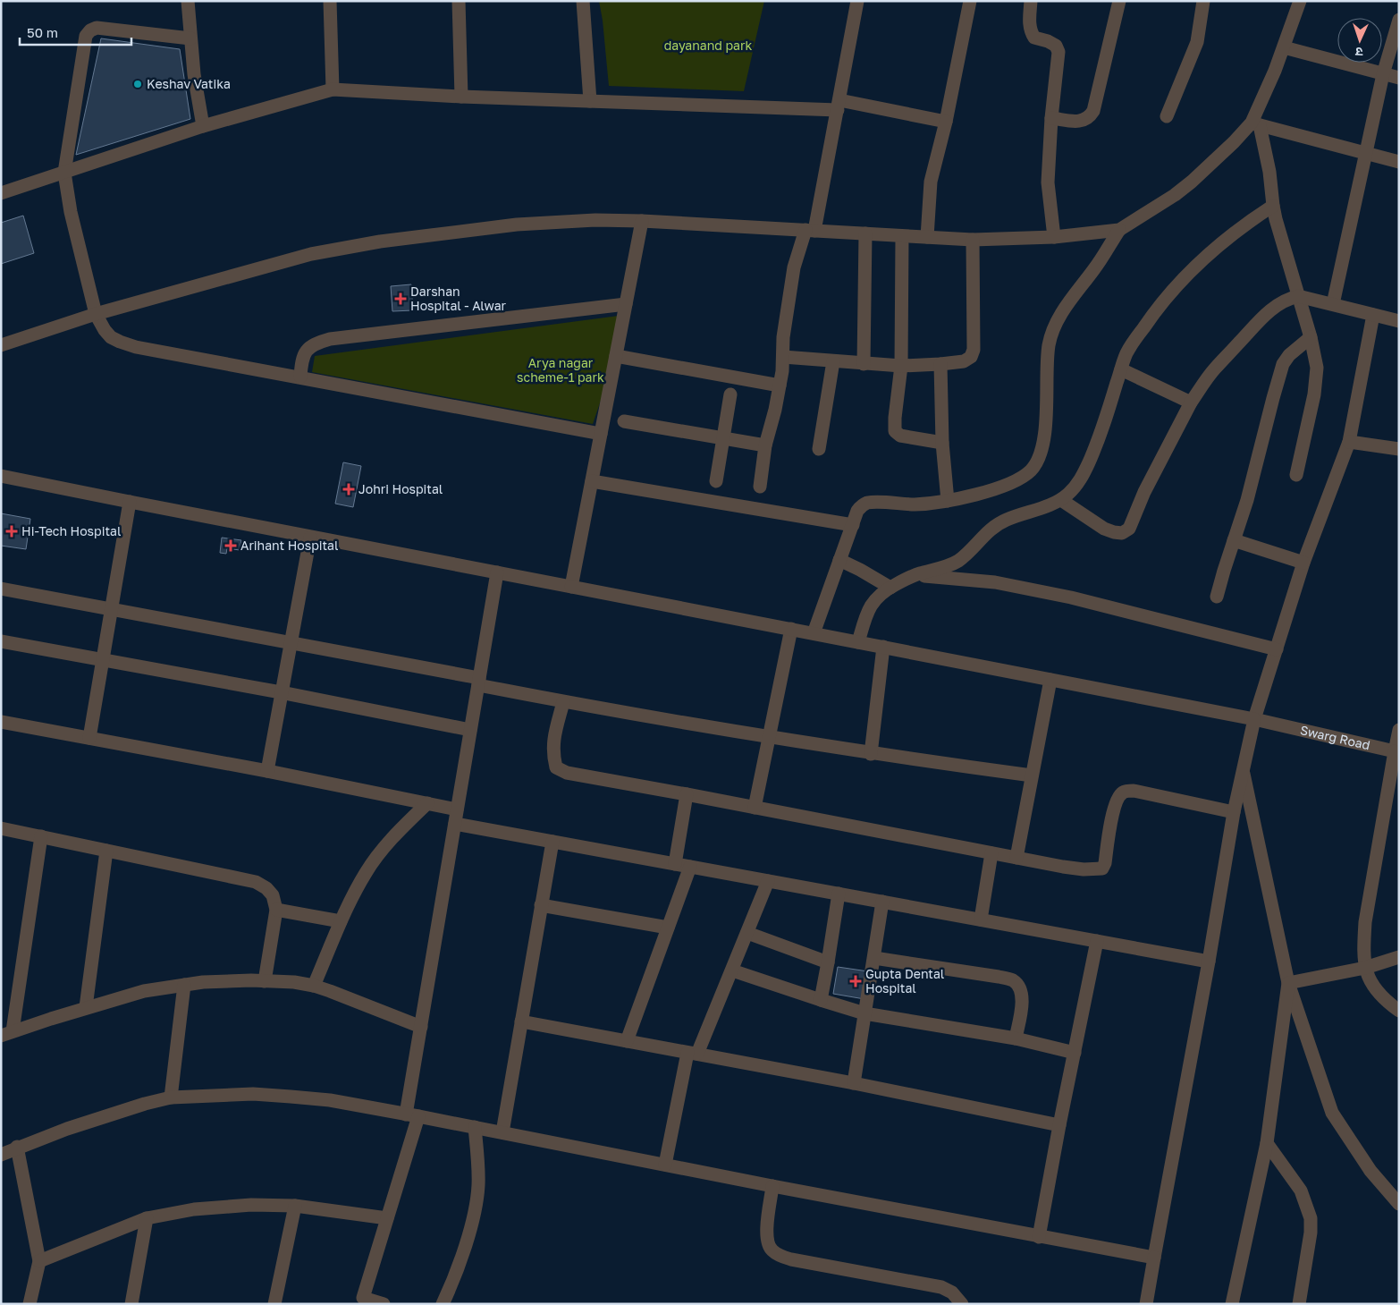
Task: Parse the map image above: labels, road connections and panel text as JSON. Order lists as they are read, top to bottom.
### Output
{
  "streets": {
    "street": ["Swarg Road"]
  },
  "parks": ["dayanand park", "Arya nagar scheme-1 park"],
  "places": {
    "other": ["Keshav Vatika"],
    "health": [
      "Darshan Hospital - Alwar",
      "Johri Hospital",
      "Hi-Tech Hospital",
      "Arihant Hospital",
      "Gupta Dental Hospital"
    ]
  },
  "scale_bar": "50 m",
  "north": "bottom"
}
